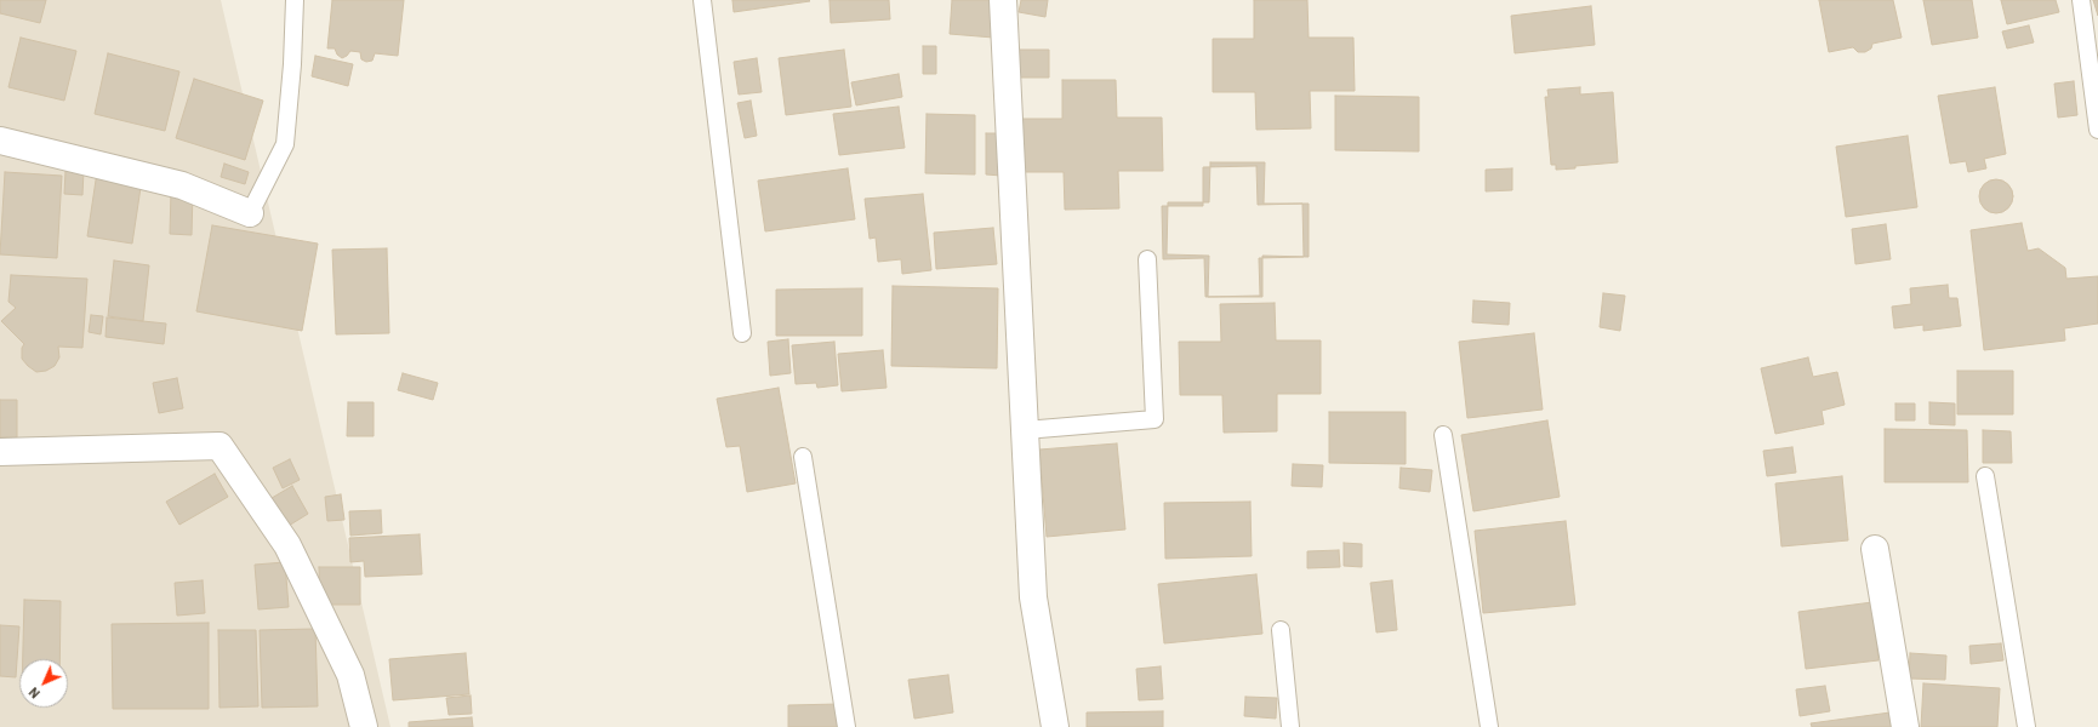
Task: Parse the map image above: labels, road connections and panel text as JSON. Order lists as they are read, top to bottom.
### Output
{
  "north": "bottom left"
}
